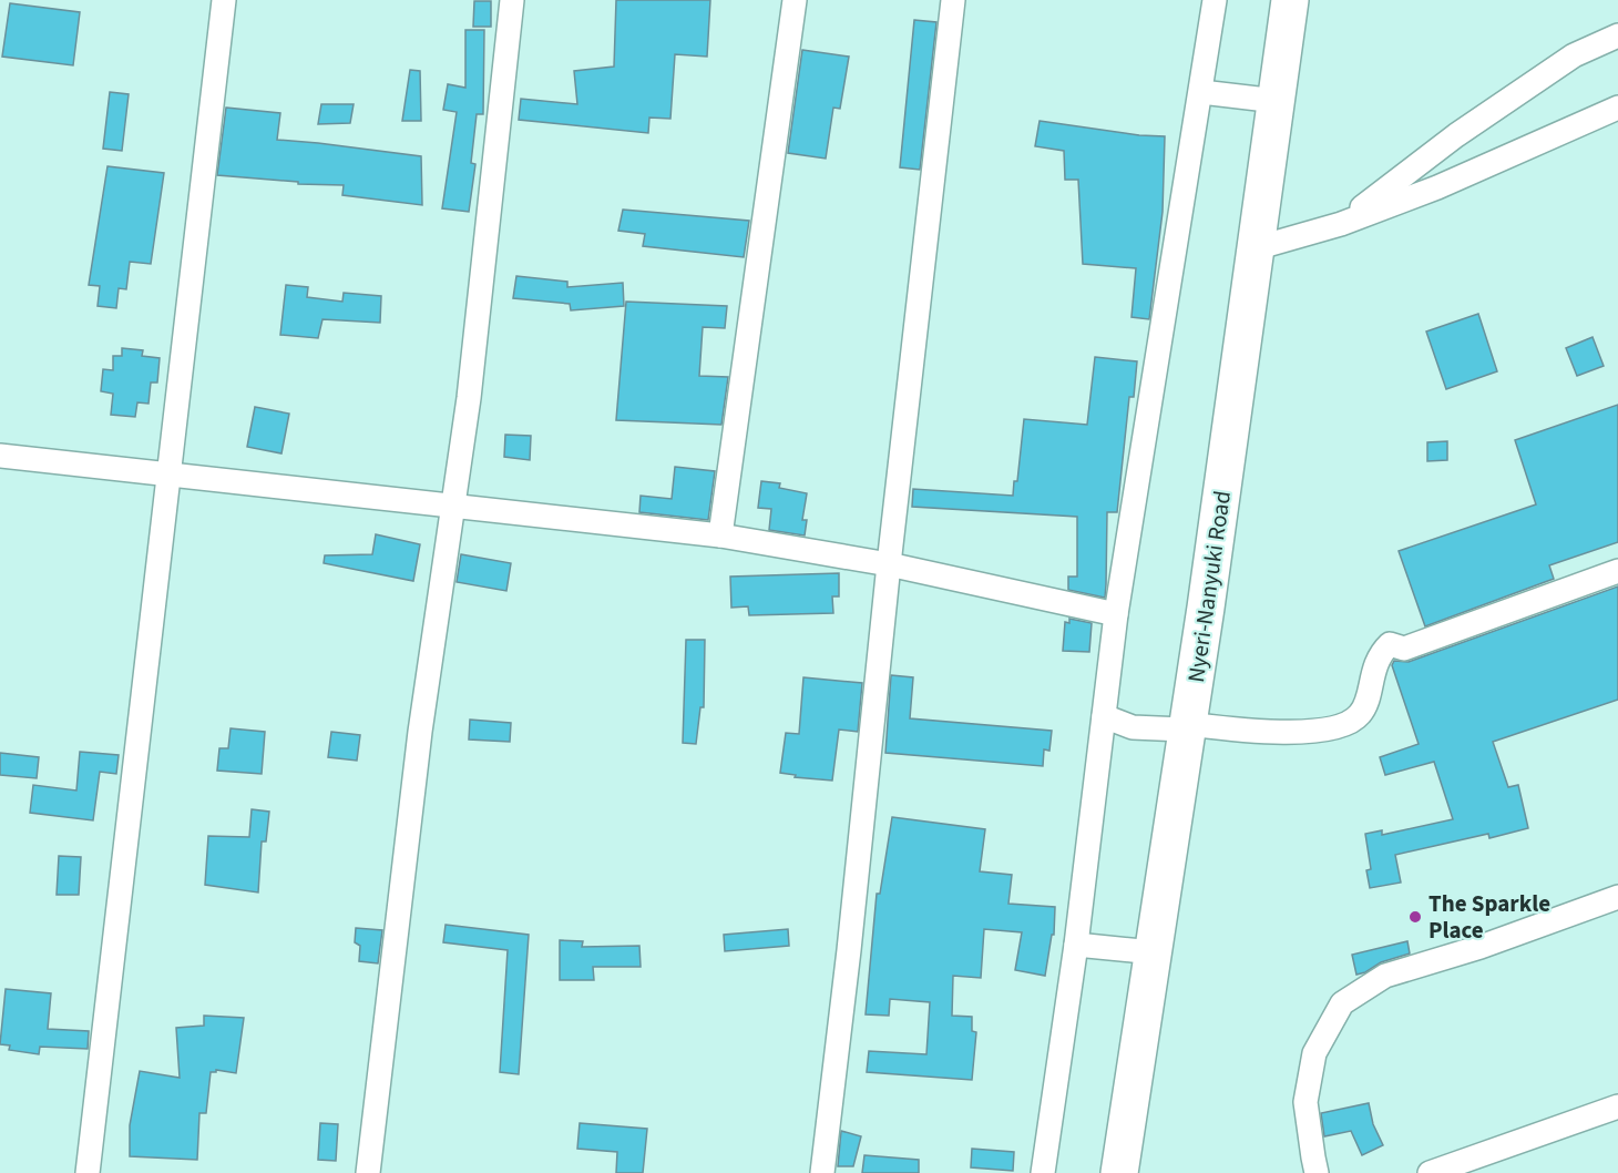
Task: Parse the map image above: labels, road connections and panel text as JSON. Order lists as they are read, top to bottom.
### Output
{
  "streets": {
    "highway": ["Nyeri-Nanyuki Road"]
  },
  "places": ["The Sparkle Place"]
}
